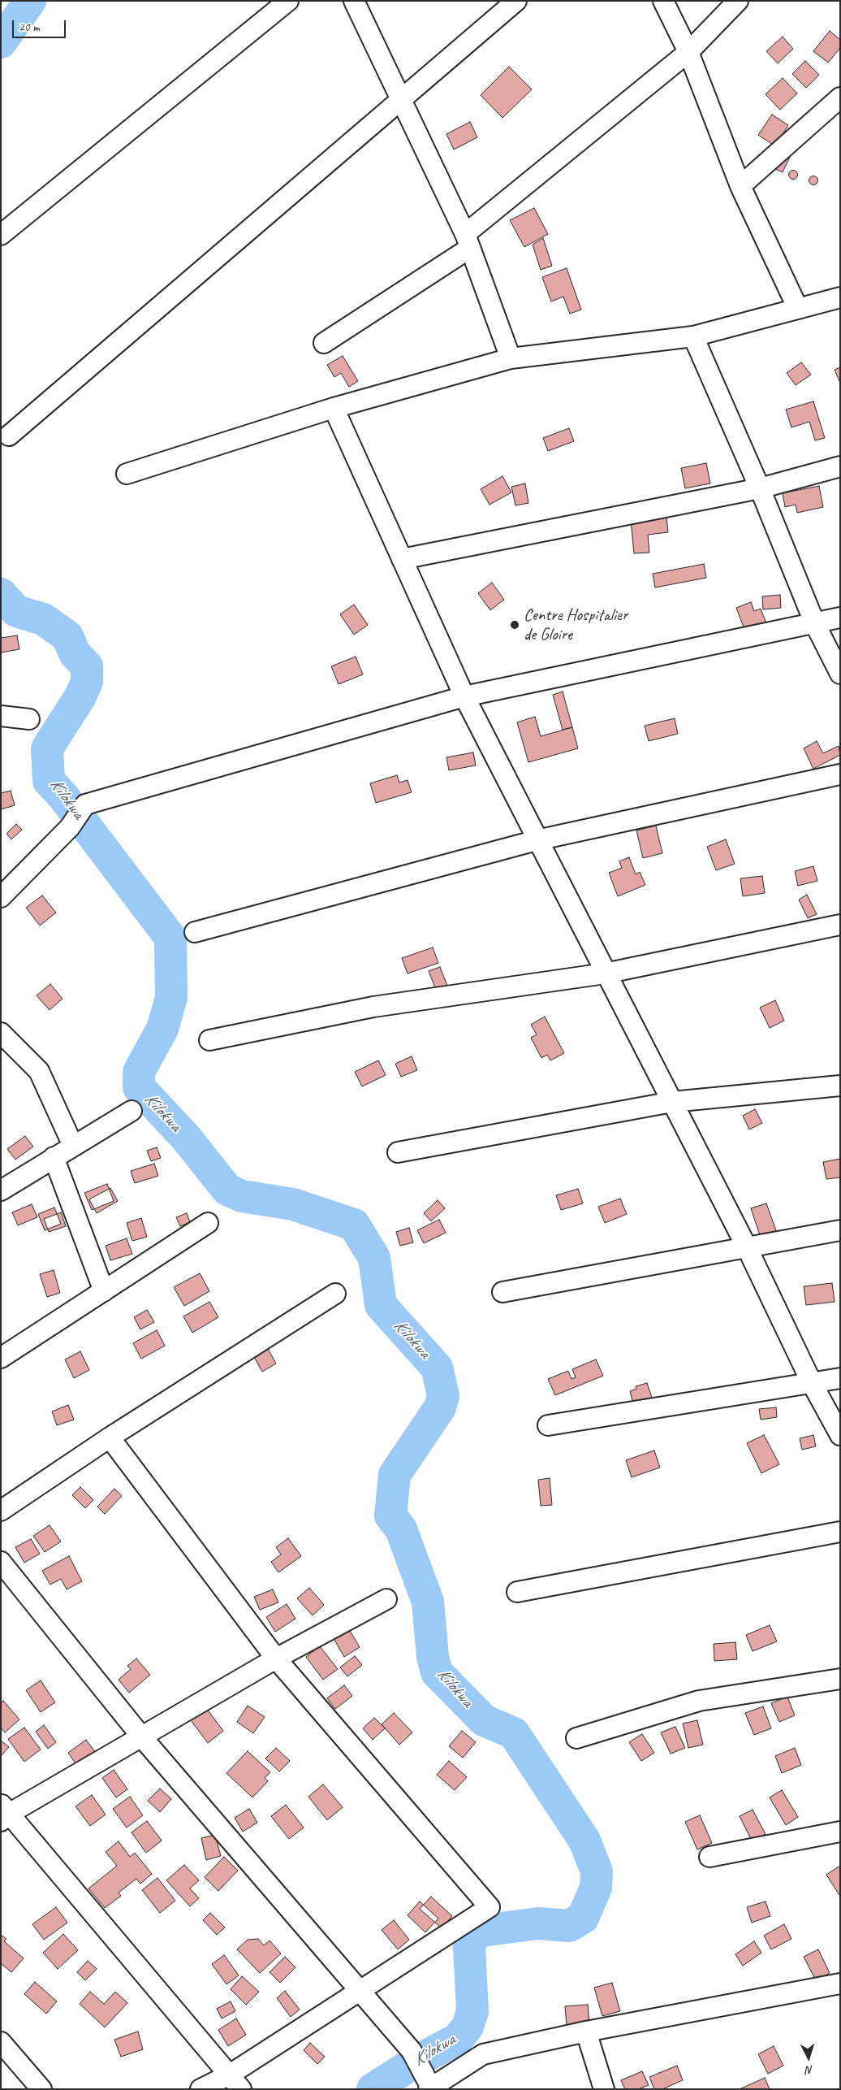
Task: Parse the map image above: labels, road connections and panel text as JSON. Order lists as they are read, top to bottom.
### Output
{
  "water": ["Kilokwa"],
  "places": ["Centre Hospitalier de Gloire"],
  "scale_bar": "20 m",
  "north": "bottom"
}
